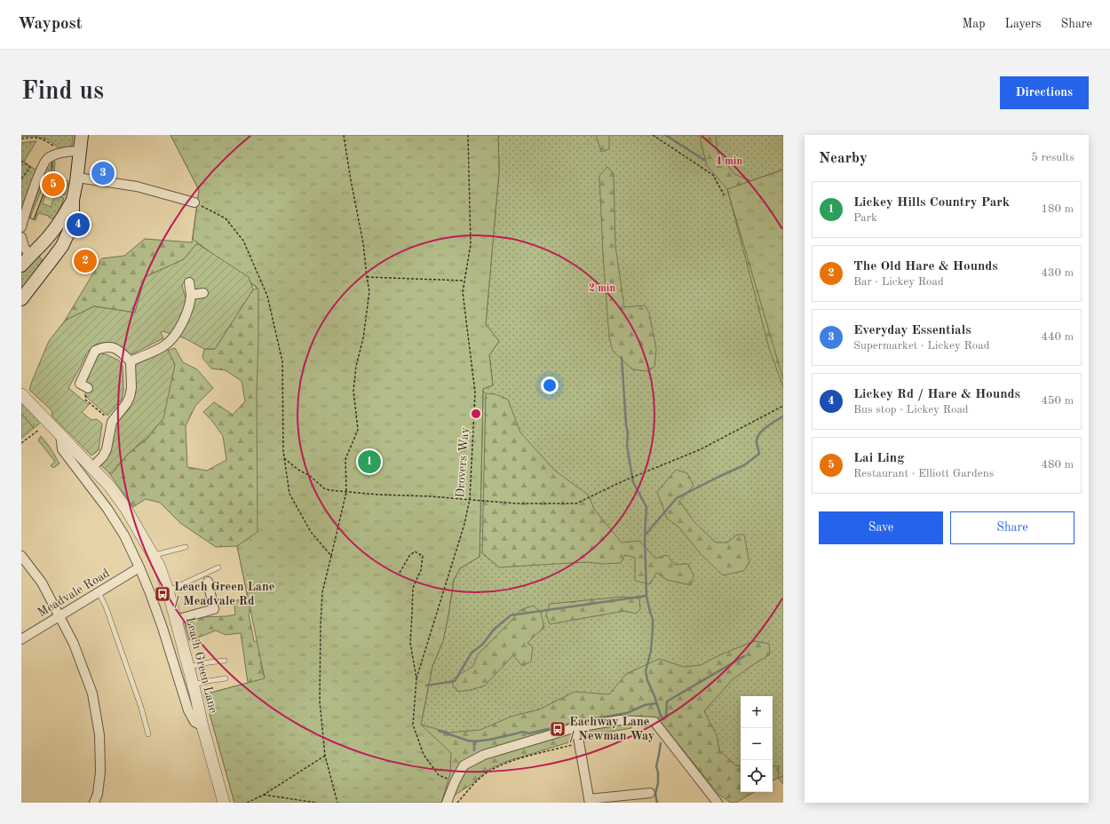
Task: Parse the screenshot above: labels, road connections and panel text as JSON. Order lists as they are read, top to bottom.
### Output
{
  "streets": {
    "street": ["Meadvale Road", "Leach Green Lane"],
    "path": ["Drovers Way"]
  },
  "crossings": [
    ["Meadvale Road", "Leach Green Lane"]
  ],
  "places": {
    "bus stop": ["Leach Green Lane / Meadvale Rd", "Eachway Lane / Newman Way"]
  },
  "page": {
    "header": "Waypost",
    "nav": ["Map", "Layers", "Share"],
    "buttons": [
      "Directions",
      ["Save", "Share"]
    ],
    "title": "Find us",
    "heading": ["Nearby", "5 results"],
    "pins": [
      "3",
      "5",
      "4",
      "2",
      "1"
    ],
    "list": [
      {
        "mark": "1",
        "name": "Lickey Hills Country Park",
        "note": "Park",
        "value": "180 m"
      },
      {
        "mark": "2",
        "name": "The Old Hare & Hounds",
        "note": "Bar · Lickey Road",
        "value": "430 m"
      },
      {
        "mark": "3",
        "name": "Everyday Essentials",
        "note": "Supermarket · Lickey Road",
        "value": "440 m"
      },
      {
        "mark": "4",
        "name": "Lickey Rd / Hare & Hounds",
        "note": "Bus stop · Lickey Road",
        "value": "450 m"
      },
      {
        "mark": "5",
        "name": "Lai Ling",
        "note": "Restaurant · Elliott Gardens",
        "value": "480 m"
      }
    ],
    "map_buttons": ["+", "−"]
  },
  "rings": ["4 min", "2 min"]
}
